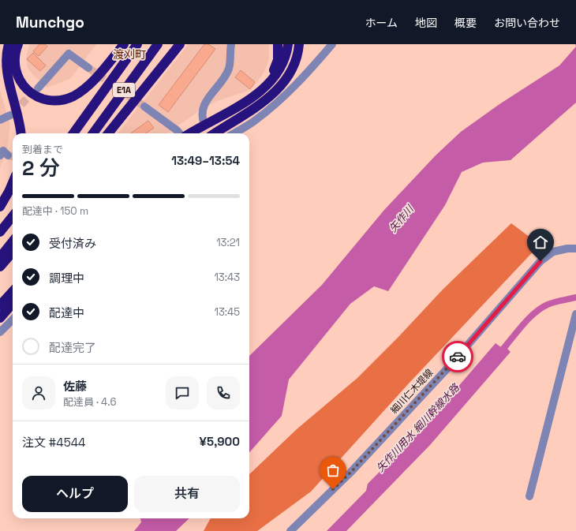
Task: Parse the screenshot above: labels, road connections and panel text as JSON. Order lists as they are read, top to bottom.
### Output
{
  "streets": {
    "highway": ["E1A"],
    "street": ["細川仁木堤線"]
  },
  "districts": ["渡刈町"],
  "water": ["矢作川", "矢作川用水 細川幹線水路"],
  "page": {
    "header": "Munchgo",
    "nav": [
      "ホーム",
      "地図",
      "概要",
      "お問い合わせ"
    ],
    "heading": ["2 分", "到着まで", "13:49–13:54"],
    "panel": [
      "佐藤",
      "配達員 · 4.6",
      "注文 #4544",
      "¥5,900"
    ],
    "bar": "配達中 · 150 m",
    "list": [
      ["受付済み", "13:21"],
      ["調理中", "13:43"],
      ["配達中", "13:45"],
      "配達完了"
    ],
    "buttons": ["ヘルプ", "共有"]
  }
}
